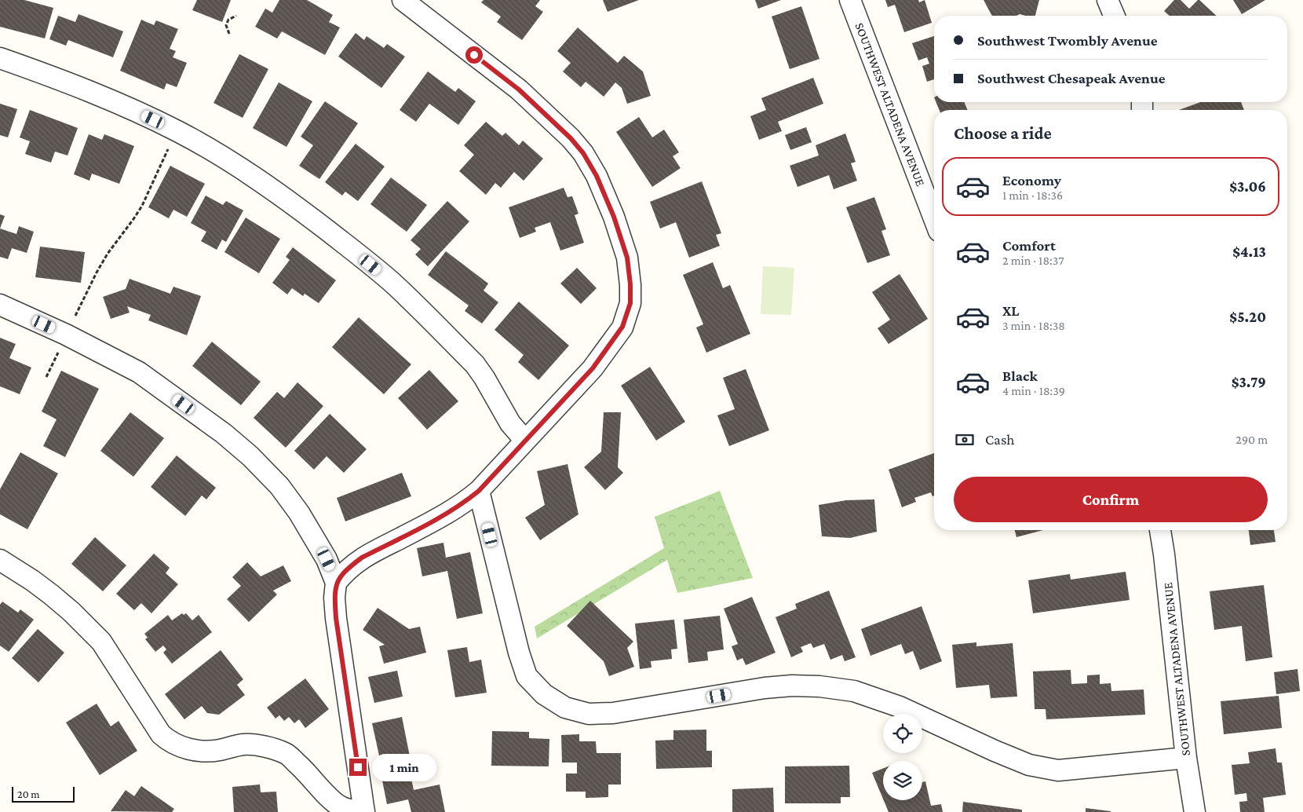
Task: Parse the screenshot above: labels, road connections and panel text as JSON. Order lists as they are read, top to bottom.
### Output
{
  "streets": {
    "street": ["SOUTHWEST ALTADENA AVENUE"]
  },
  "scale_bar": "20 m",
  "page": {
    "banner": ["Southwest Twombly Avenue", "Southwest Chesapeak Avenue"],
    "heading": "Choose a ride",
    "list": [
      {
        "name": "Economy",
        "note": "1 min · 18:36",
        "value": "$3.06"
      },
      {
        "name": "Comfort",
        "note": "2 min · 18:37",
        "value": "$4.13"
      },
      {
        "name": "XL",
        "note": "3 min · 18:38",
        "value": "$5.20"
      },
      {
        "name": "Black",
        "note": "4 min · 18:39",
        "value": "$3.79"
      }
    ],
    "pay": ["Cash", "290 m"],
    "buttons": "Confirm",
    "bubble": "1 min",
    "scale": "20 m"
  }
}
